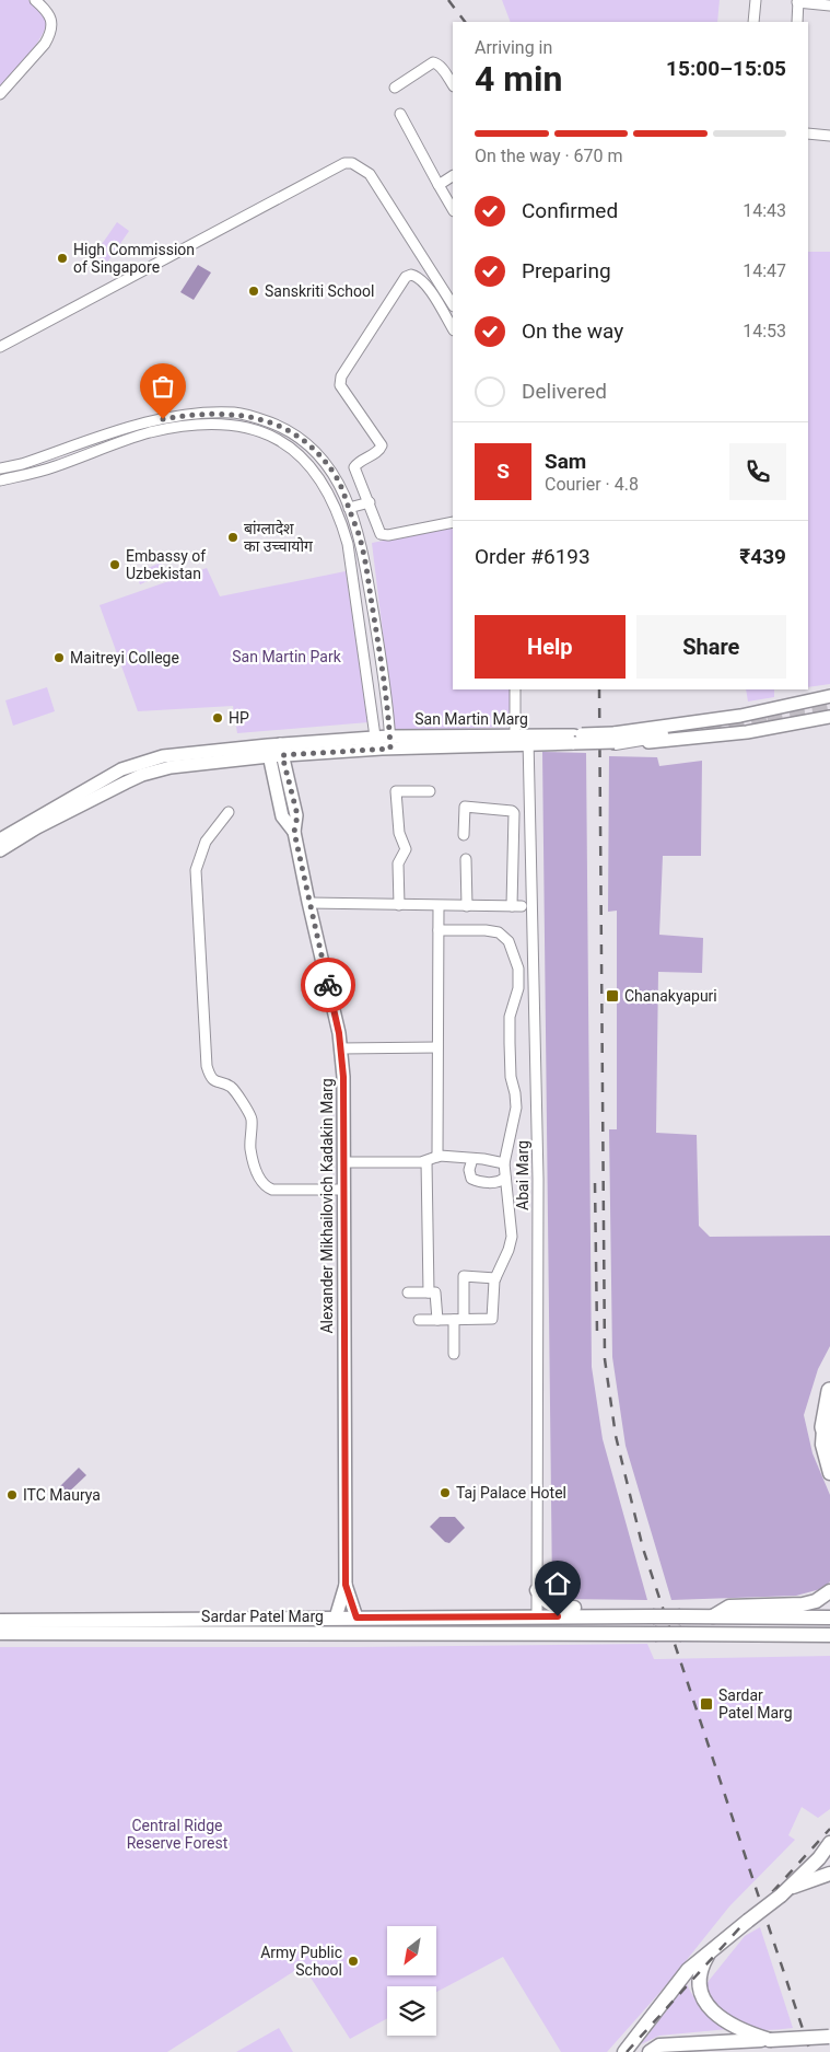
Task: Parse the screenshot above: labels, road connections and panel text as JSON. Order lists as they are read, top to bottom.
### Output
{
  "streets": {
    "main road": ["Sardar Patel Marg"],
    "street": ["San Martin Marg", "Abai Marg", "Alexander Mikhailovich Kadakin Marg"]
  },
  "crossings": [
    ["San Martin Marg", "Abai Marg"],
    ["San Martin Marg", "Alexander Mikhailovich Kadakin Marg"],
    ["Abai Marg", "Sardar Patel Marg"]
  ],
  "parks": ["San Martin Park", "Central Ridge Reserve Forest"],
  "places": {
    "other": [
      "High Commission of Singapore",
      "Sanskriti School",
      "बांग्लादेश का उच्चायोग",
      "Embassy of Uzbekistan",
      "Maitreyi College",
      "HP",
      "Taj Palace Hotel",
      "ITC Maurya",
      "Army Public School"
    ],
    "transit": ["Chanakyapuri", "Sardar Patel Marg"]
  },
  "north": "bottom left",
  "page": {
    "heading": ["4 min", "Arriving in", "15:00–15:05"],
    "panel": [
      "Sam",
      "Courier · 4.8",
      "Order #6193",
      "₹439"
    ],
    "bar": "On the way · 670 m",
    "list": [
      ["Confirmed", "14:43"],
      ["Preparing", "14:47"],
      ["On the way", "14:53"],
      "Delivered"
    ],
    "round": "S",
    "buttons": ["Help", "Share"]
  }
}
